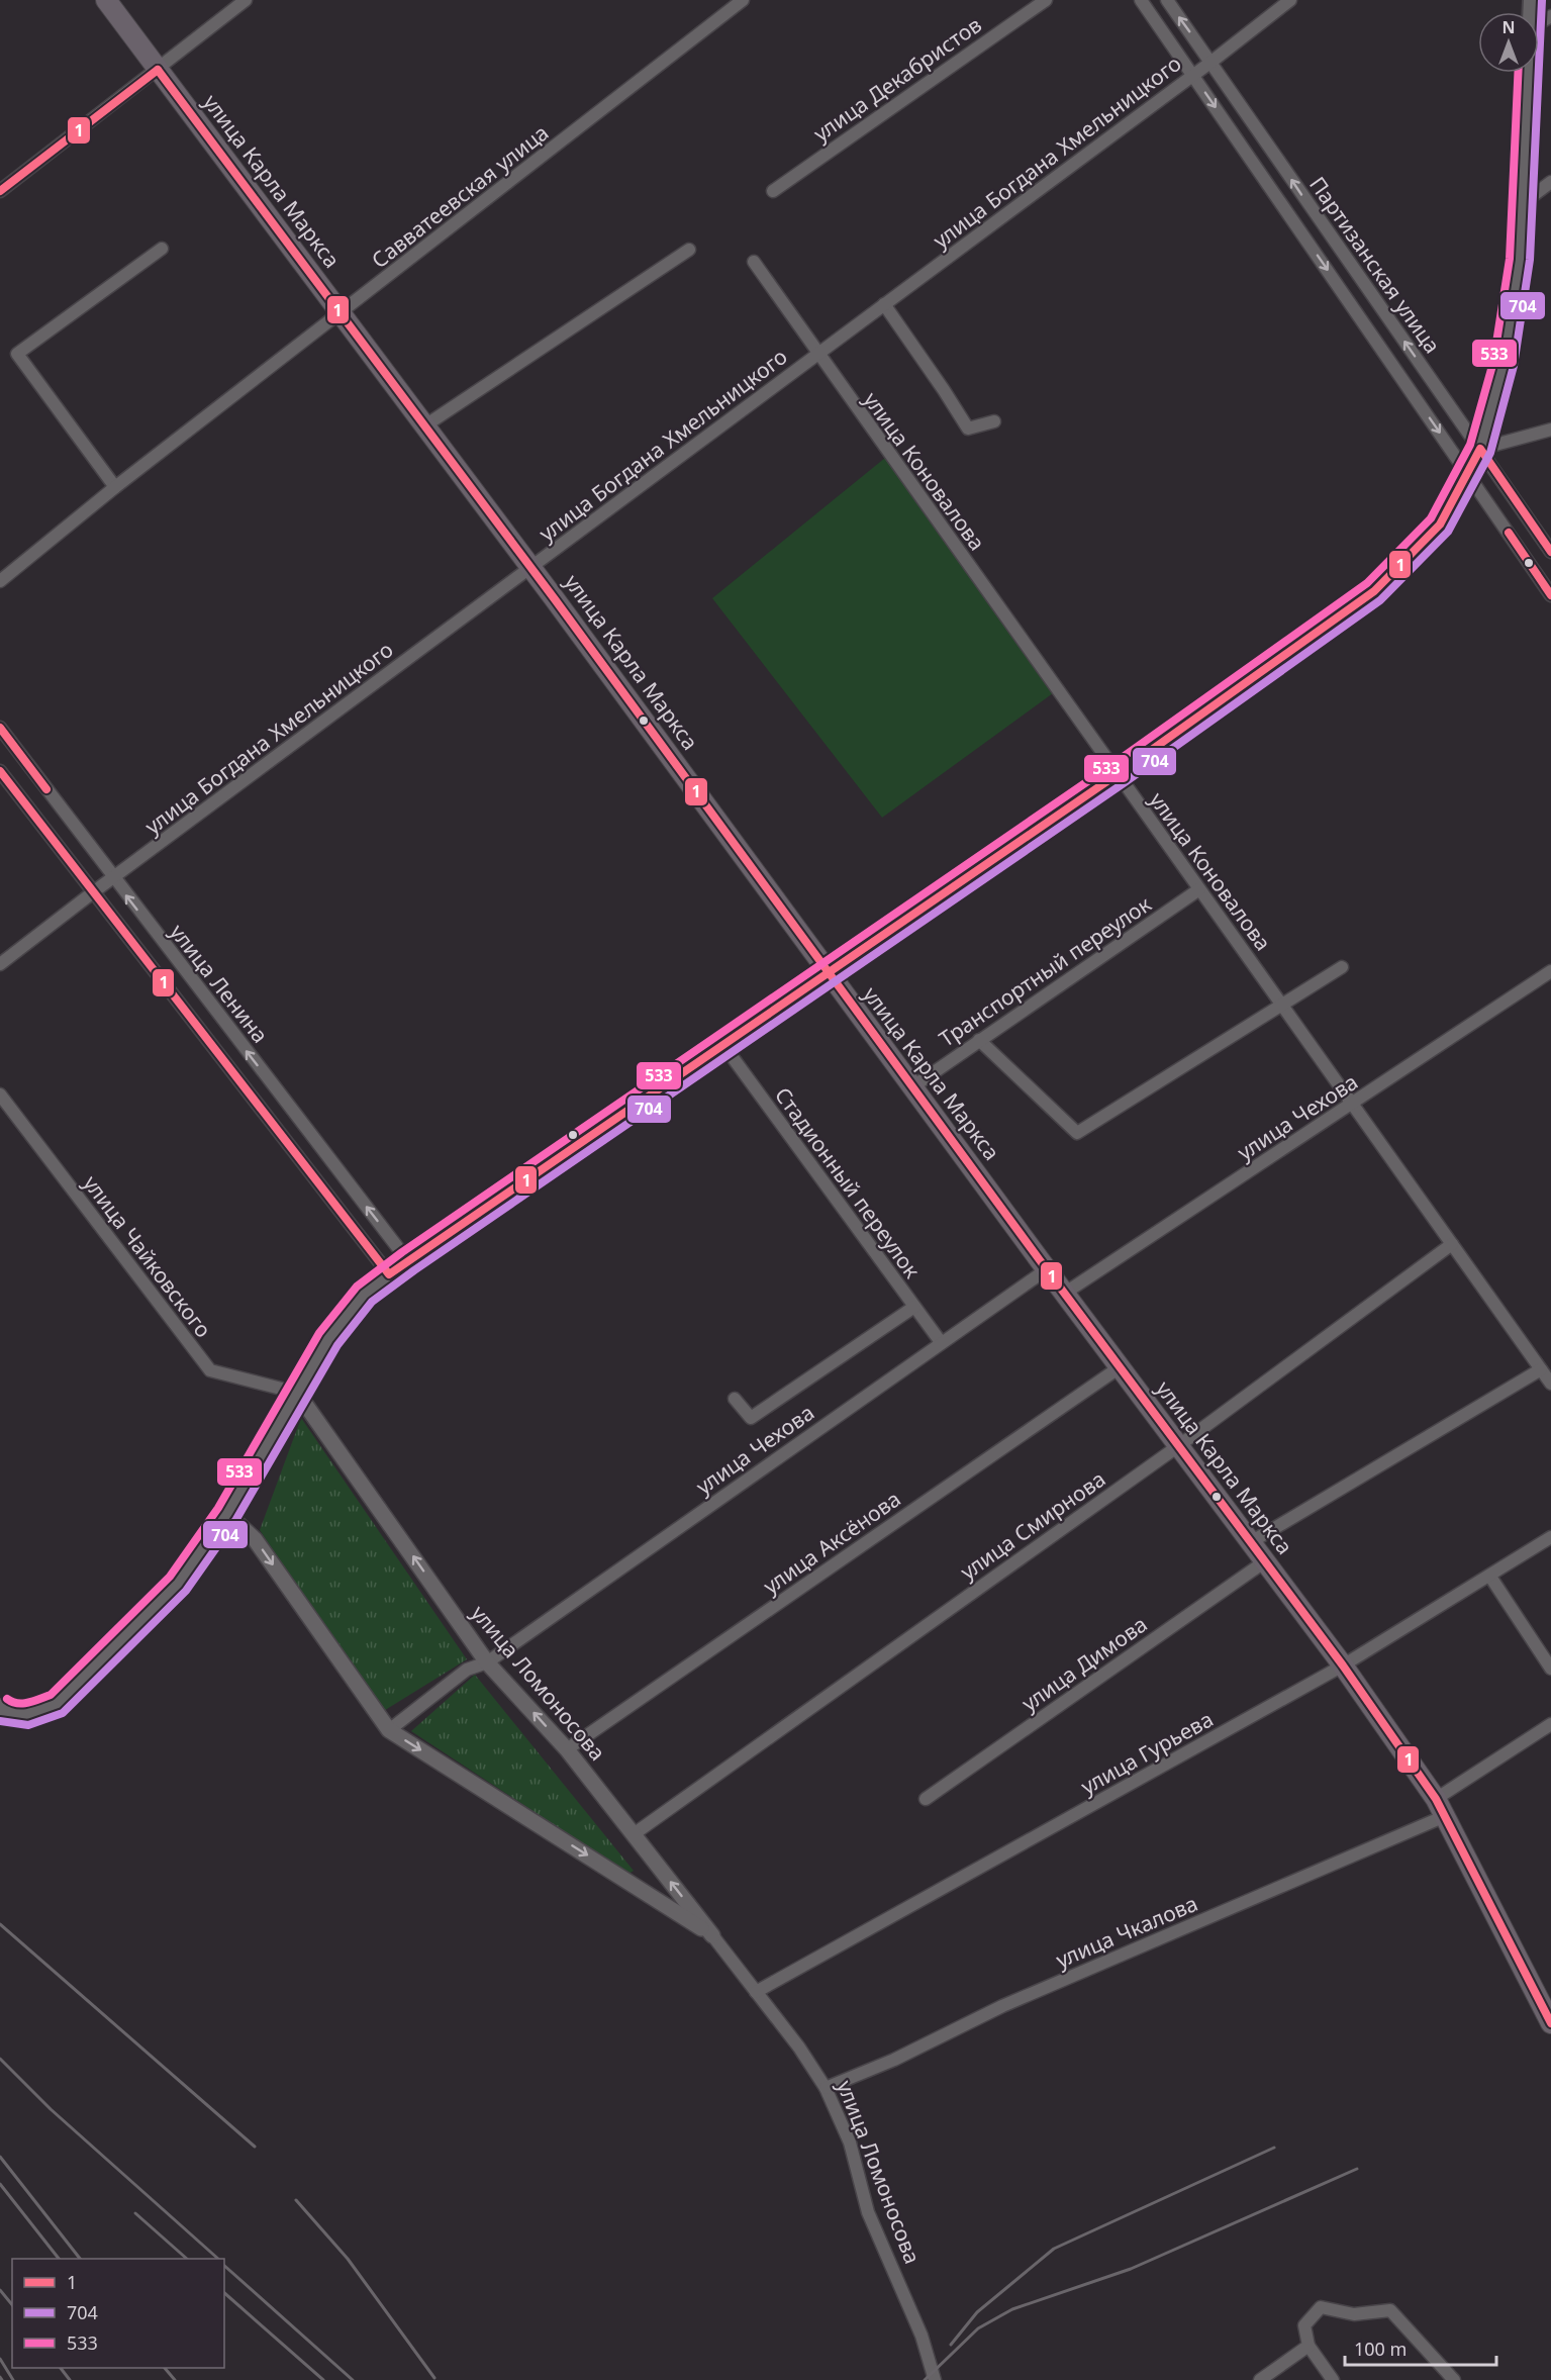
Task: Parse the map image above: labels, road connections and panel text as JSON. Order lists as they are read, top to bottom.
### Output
{
  "streets": {
    "highway": ["улица Карла Маркса"],
    "street": [
      "улица Декабристов",
      "улица Богдана Хмельницкого",
      "Савватеевская улица",
      "Партизанская улица",
      "улица Коновалова",
      "Транспортный переулок",
      "улица Ленина",
      "улица Чехова",
      "Стадионный переулок",
      "улица Чайковского",
      "улица Смирнова",
      "улица Аксёнова",
      "улица Димова",
      "улица Ломоносова",
      "улица Гурьева",
      "улица Чкалова"
    ]
  },
  "crossings": [
    ["улица Богдана Хмельницкого", "улица Карла Маркса"],
    ["улица Богдана Хмельницкого", "Партизанская улица"],
    ["улица Богдана Хмельницкого", "улица Коновалова"],
    ["улица Богдана Хмельницкого", "улица Ленина"],
    ["улица Карла Маркса", "Савватеевская улица"],
    ["улица Карла Маркса", "Транспортный переулок"],
    ["улица Карла Маркса", "улица Чехова"],
    ["улица Карла Маркса", "улица Смирнова"],
    ["улица Карла Маркса", "улица Аксёнова"],
    ["улица Карла Маркса", "улица Димова"],
    ["улица Карла Маркса", "улица Гурьева"],
    ["улица Карла Маркса", "улица Чкалова"],
    ["улица Коновалова", "Транспортный переулок"],
    ["улица Коновалова", "улица Чехова"],
    ["улица Коновалова", "улица Смирнова"],
    ["улица Чехова", "Стадионный переулок"],
    ["улица Чехова", "улица Ломоносова"],
    ["улица Чайковского", "улица Ломоносова"],
    ["улица Смирнова", "улица Ломоносова"],
    ["улица Аксёнова", "улица Ломоносова"],
    ["улица Ломоносова", "улица Гурьева"],
    ["улица Ломоносова", "улица Чкалова"]
  ],
  "lines": ["transit line 704", "transit line 1", "transit line 533"],
  "legend": ["1", "704", "533"],
  "scale_bar": "100 m",
  "north": "top"
}
